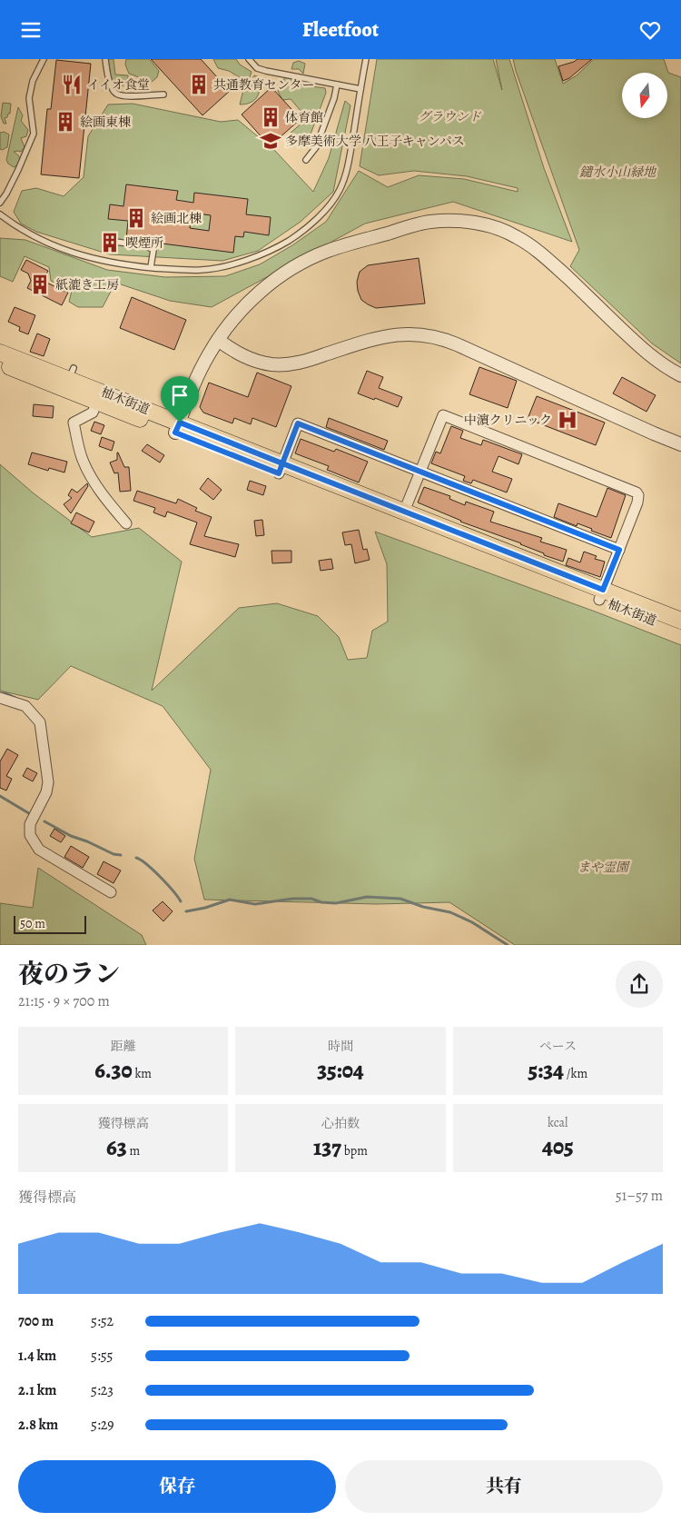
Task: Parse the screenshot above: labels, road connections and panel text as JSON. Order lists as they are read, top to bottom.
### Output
{
  "streets": {
    "main road": ["柚木街道"]
  },
  "parks": ["グラウンド", "鑓水小山緑地", "まや霊園"],
  "places": {
    "restaurant": ["イイオ食堂"],
    "building": [
      "共通教育センター",
      "体育館",
      "絵画東棟",
      "絵画北棟",
      "喫煙所",
      "紙漉き工房"
    ],
    "school or university": ["多摩美術大学 八王子キャンパス"],
    "hospital": ["中濵クリニック"]
  },
  "scale_bar": "50 m",
  "north": "bottom",
  "page": {
    "header": "Fleetfoot",
    "scale": "50 m",
    "heading": ["夜のラン", "21:15 · 9 × 700 m"],
    "stats": [
      ["距離", "6.30 km"],
      ["時間", "35:04"],
      ["ペース", "5:34 /km"],
      ["獲得標高", "63 m"],
      ["心拍数", "137 bpm"],
      ["kcal", "405"]
    ],
    "chart": ["獲得標高", "51–57 m"],
    "list": [
      {
        "name": "700 m",
        "note": "5:52"
      },
      {
        "name": "1.4 km",
        "note": "5:55"
      },
      {
        "name": "2.1 km",
        "note": "5:23"
      },
      {
        "name": "2.8 km",
        "note": "5:29"
      }
    ],
    "buttons": ["保存", "共有"]
  }
}
